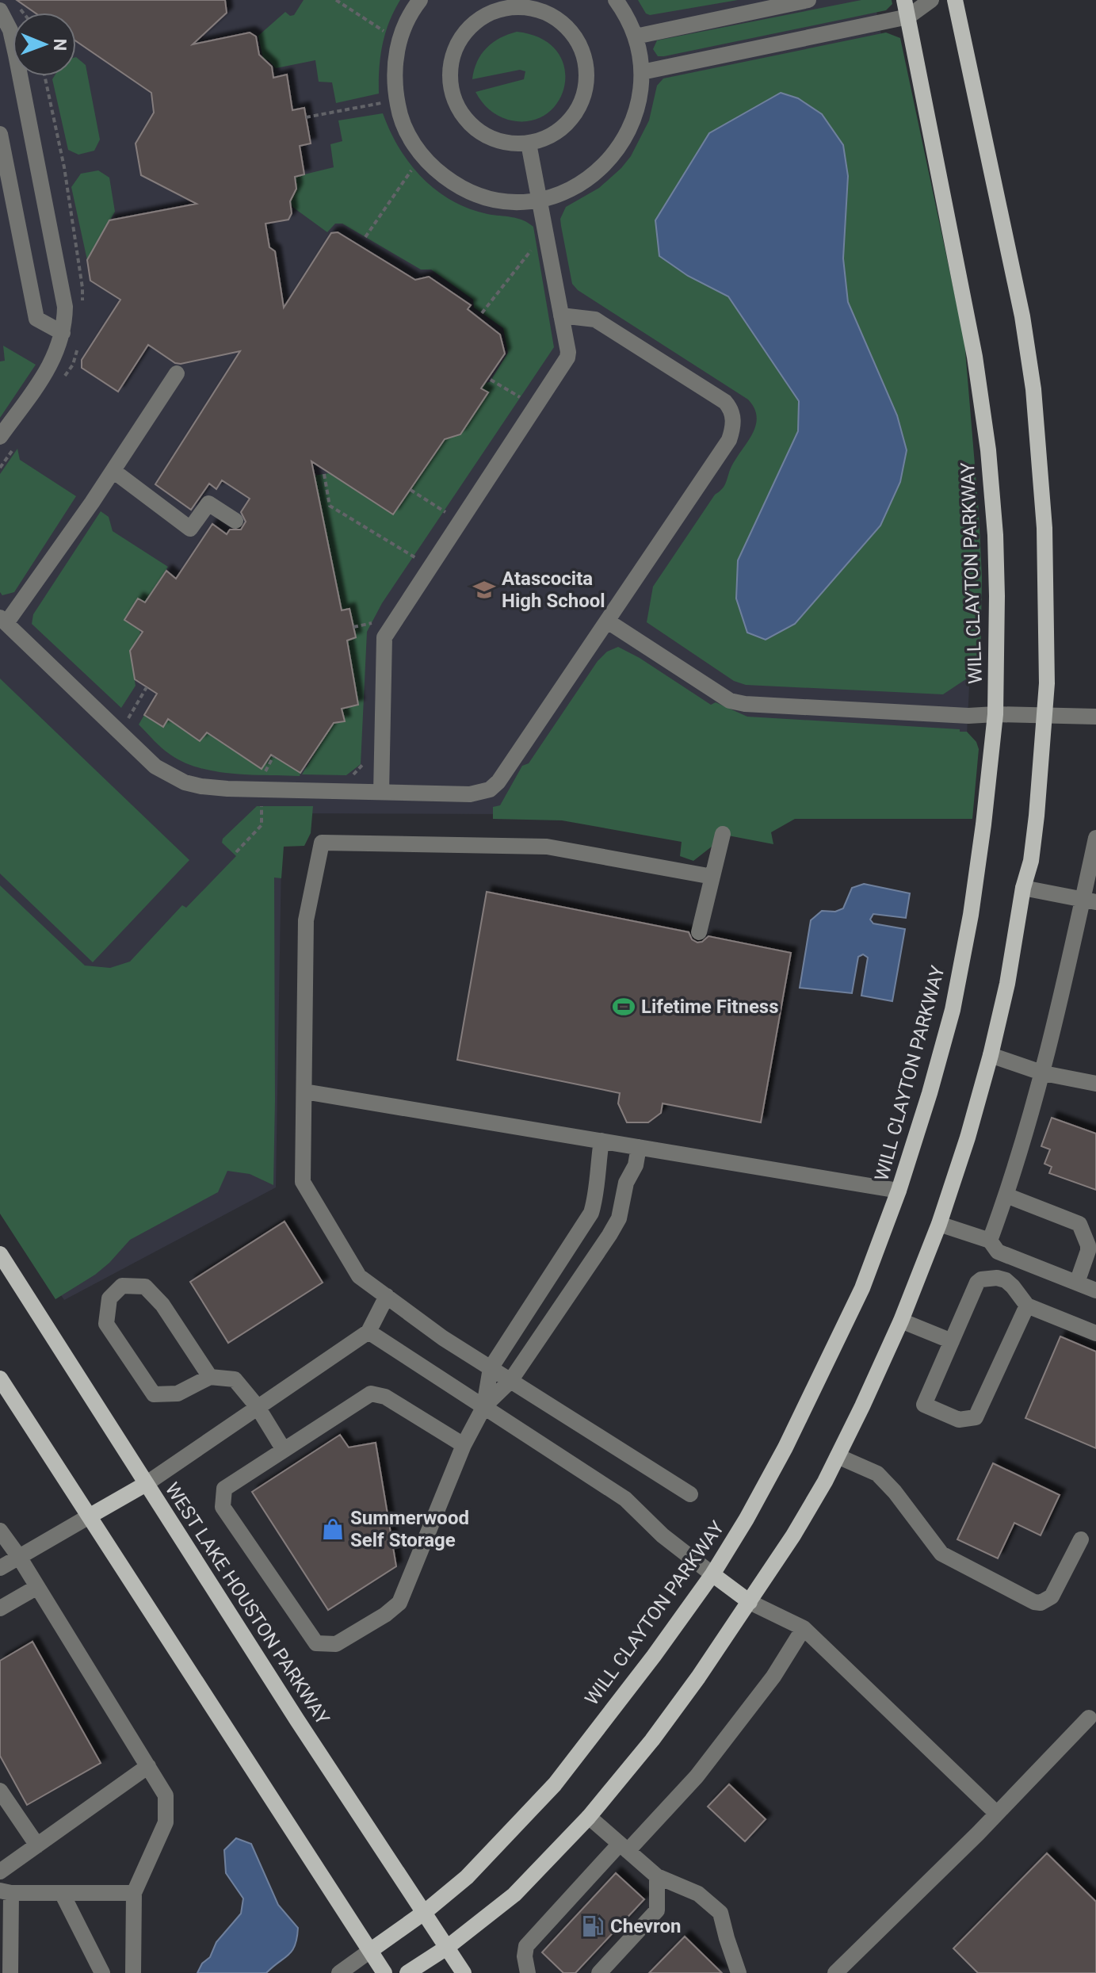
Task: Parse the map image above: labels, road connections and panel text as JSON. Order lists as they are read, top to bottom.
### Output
{
  "streets": {
    "main road": ["WILL CLAYTON PARKWAY", "WEST LAKE HOUSTON PARKWAY"]
  },
  "crossings": [
    ["WILL CLAYTON PARKWAY", "WEST LAKE HOUSTON PARKWAY"]
  ],
  "places": {
    "school or university": ["Atascocita High School"],
    "sports": ["Lifetime Fitness"],
    "shop": ["Summerwood Self Storage"],
    "fuel station": ["Chevron"]
  },
  "north": "right"
}
